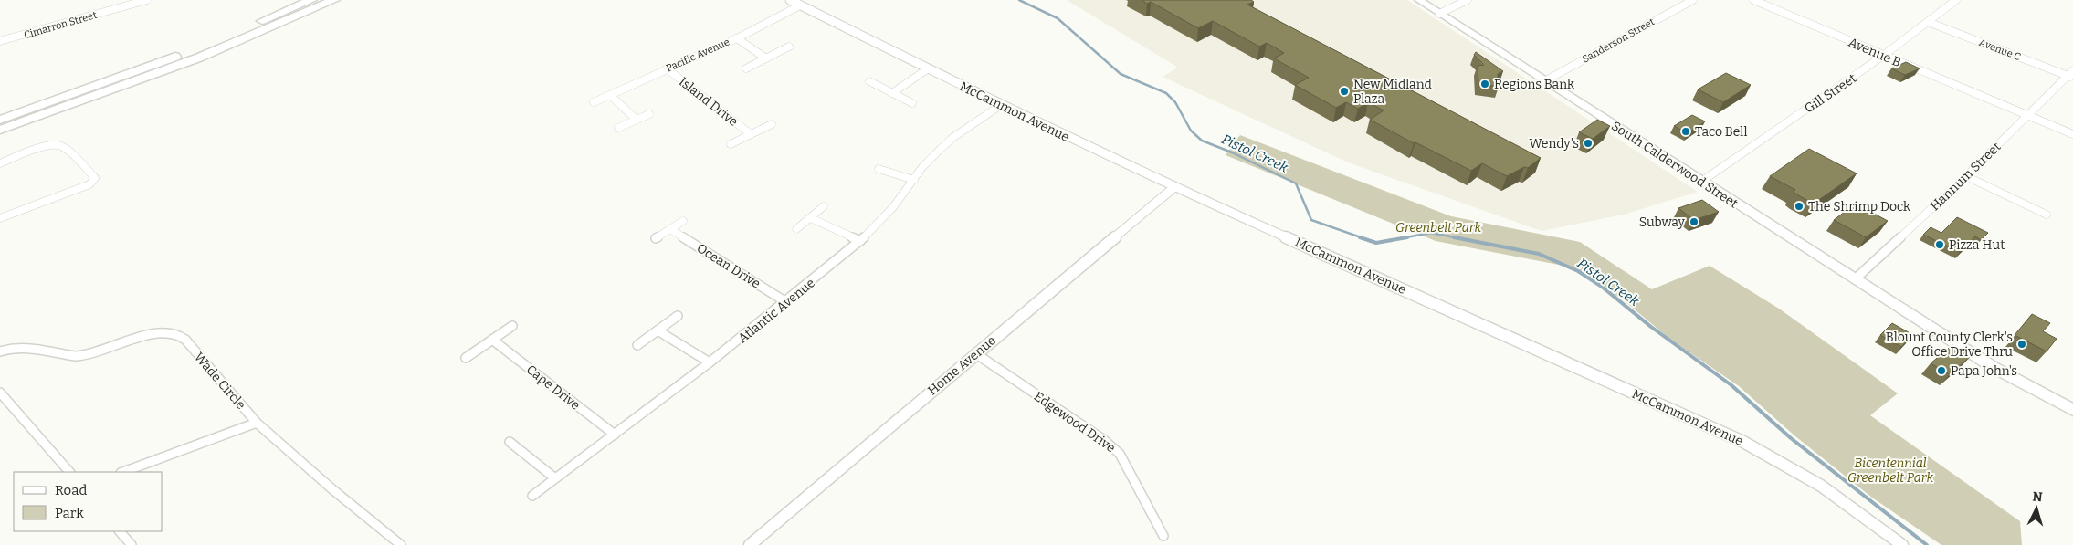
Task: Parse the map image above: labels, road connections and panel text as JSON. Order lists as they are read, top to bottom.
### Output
{
  "streets": {
    "main road": ["South Calderwood Street"],
    "street": [
      "Cimarron Street",
      "Sanderson Street",
      "Avenue C",
      "Avenue B",
      "Pacific Avenue",
      "Gill Street",
      "Island Drive",
      "McCammon Avenue",
      "Hannum Street",
      "Ocean Drive",
      "Atlantic Avenue",
      "Home Avenue",
      "Wade Circle",
      "Cape Drive",
      "Edgewood Drive"
    ]
  },
  "crossings": [
    ["Sanderson Street", "South Calderwood Street"],
    ["Avenue C", "Gill Street"],
    ["Avenue C", "Hannum Street"],
    ["Avenue B", "Gill Street"],
    ["Avenue B", "Hannum Street"],
    ["Pacific Avenue", "Island Drive"],
    ["Pacific Avenue", "McCammon Avenue"],
    ["Gill Street", "South Calderwood Street"],
    ["McCammon Avenue", "Atlantic Avenue"],
    ["McCammon Avenue", "Home Avenue"],
    ["South Calderwood Street", "Hannum Street"],
    ["Ocean Drive", "Atlantic Avenue"],
    ["Atlantic Avenue", "Cape Drive"],
    ["Home Avenue", "Edgewood Drive"]
  ],
  "water": ["Pistol Creek"],
  "parks": ["Greenbelt Park", "Bicentennial Greenbelt Park"],
  "places": [
    "Regions Bank",
    "New Midland Plaza",
    "Taco Bell",
    "Wendy's",
    "The Shrimp Dock",
    "Subway",
    "Pizza Hut",
    "Blount County Clerk's Office Drive Thru",
    "Papa John's"
  ],
  "legend": ["Road", "Park"],
  "north": "top"
}
